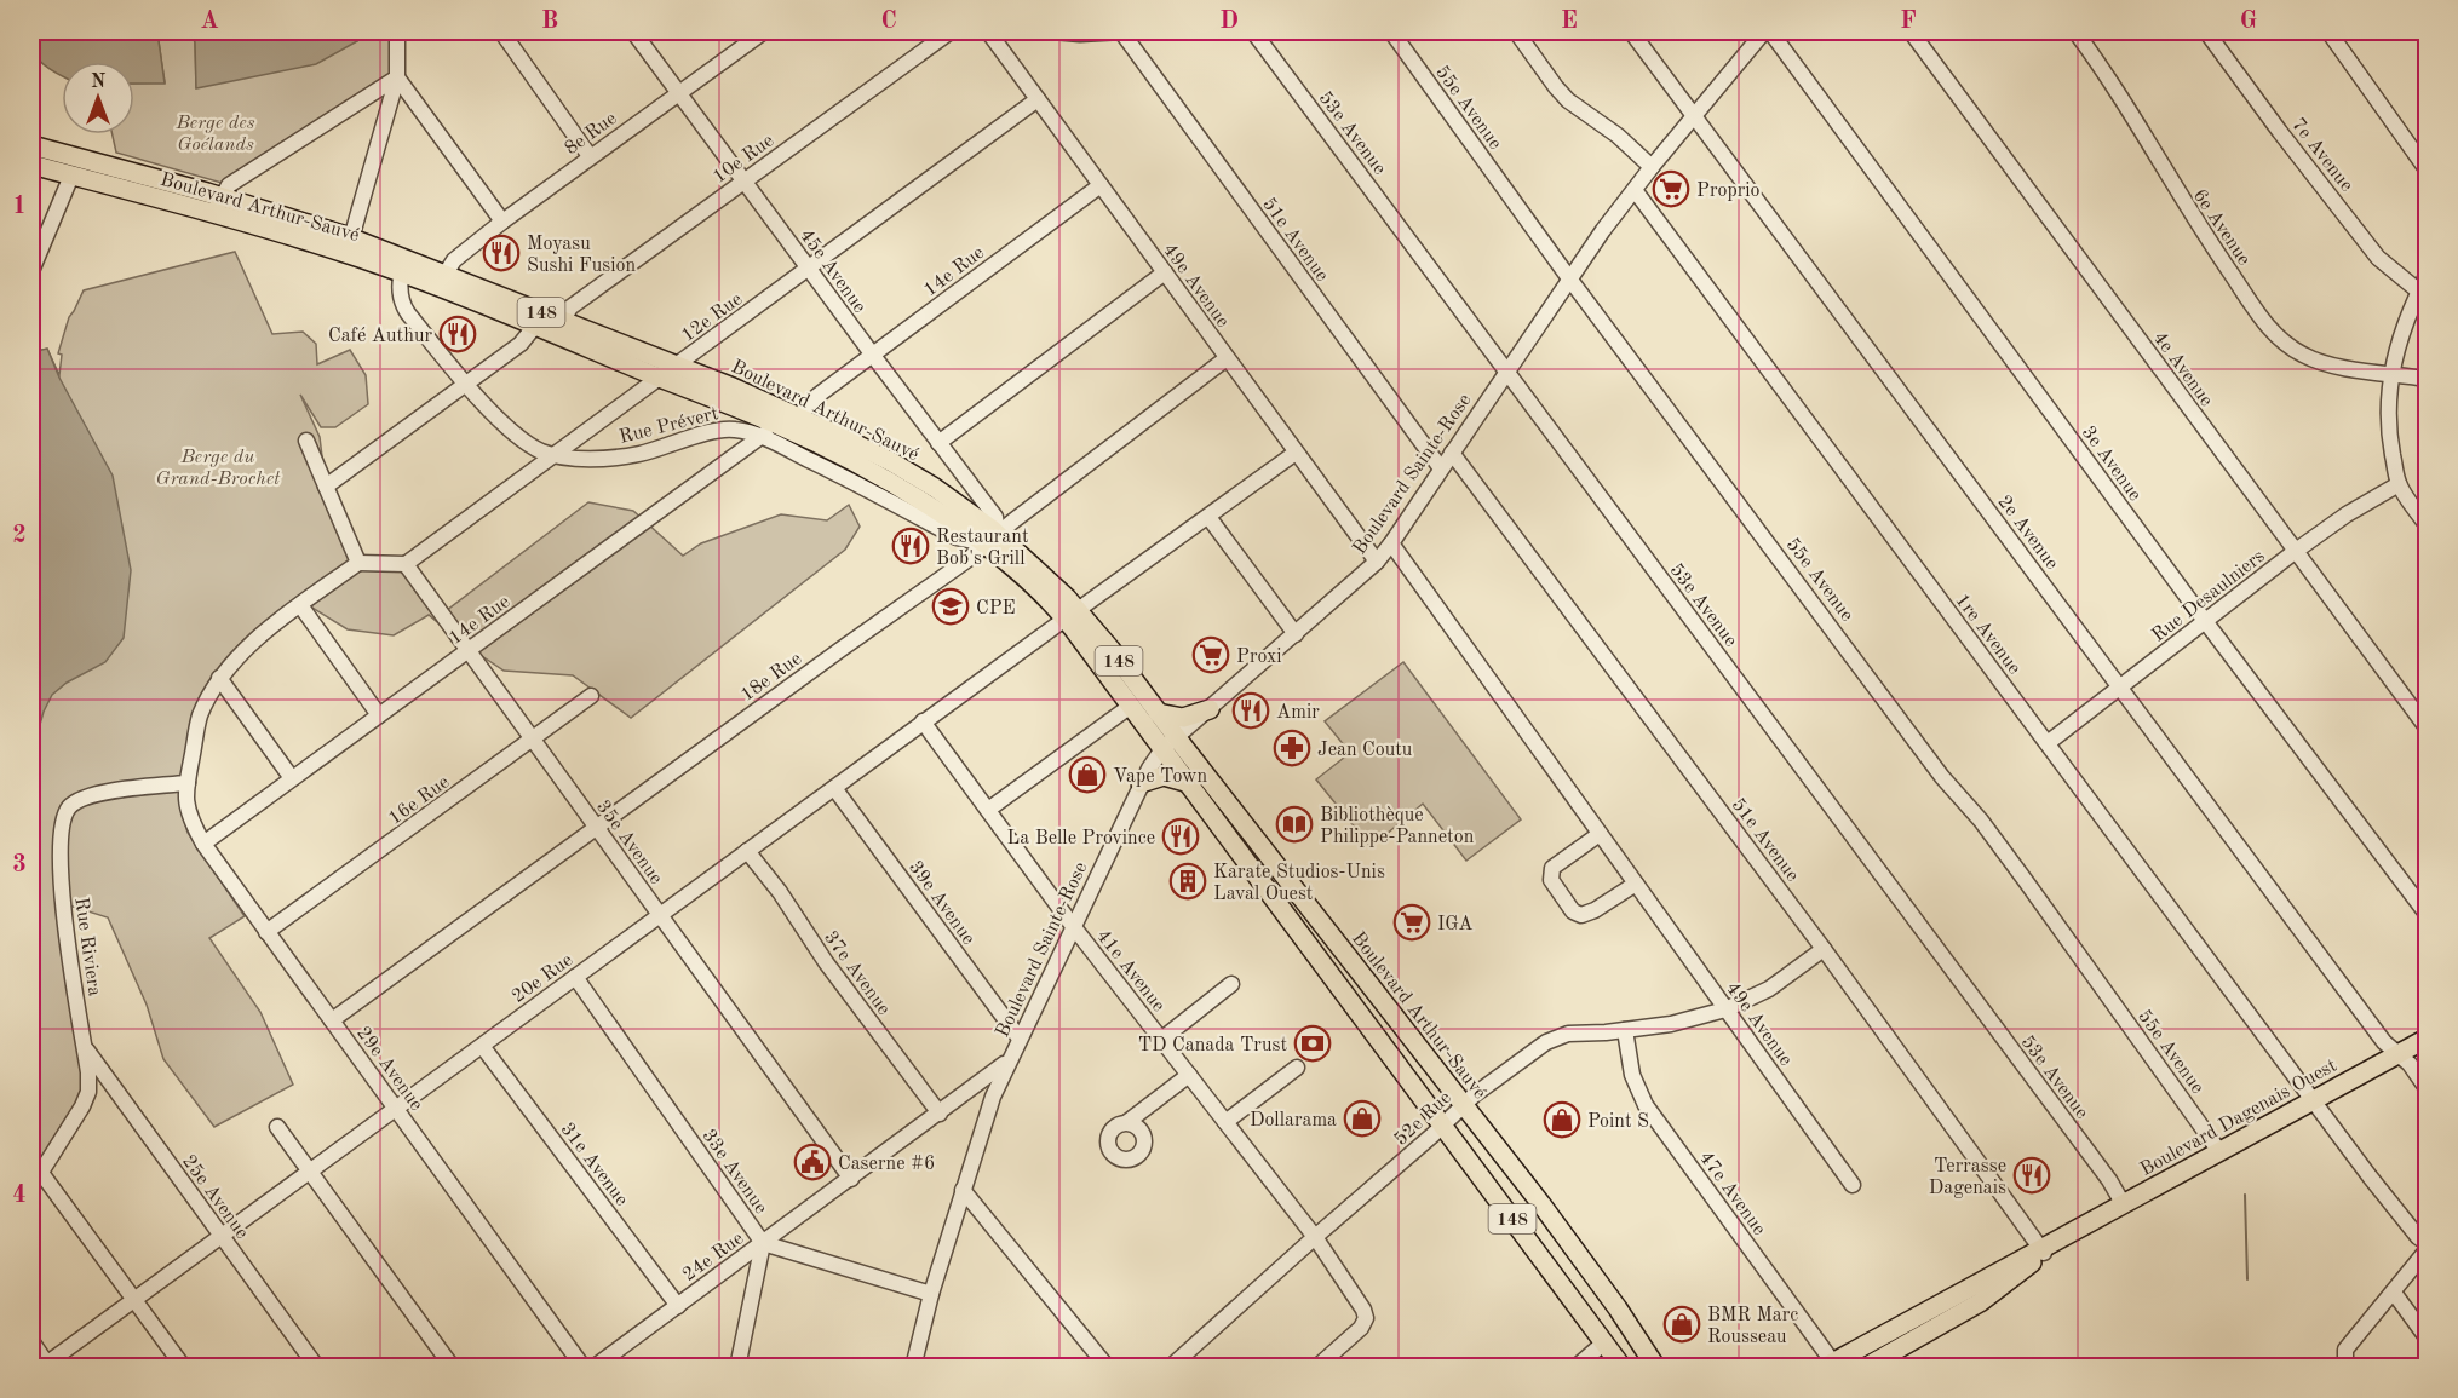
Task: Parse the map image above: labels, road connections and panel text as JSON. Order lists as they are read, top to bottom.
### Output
{
  "streets": {
    "main road": ["Boulevard Arthur-Sauvé", "148", "Boulevard Dagenais Ouest"],
    "street": [
      "55e Avenue",
      "8e Rue",
      "53e Avenue",
      "7e Avenue",
      "10e Rue",
      "6e Avenue",
      "51e Avenue",
      "45e Avenue",
      "14e Rue",
      "49e Avenue",
      "12e Rue",
      "4e Avenue",
      "Rue Prévert",
      "3e Avenue",
      "Boulevard Sainte-Rose",
      "2e Avenue",
      "Rue Desaulniers",
      "1re Avenue",
      "18e Rue",
      "16e Rue",
      "35e Avenue",
      "39e Avenue",
      "Rue Riviera",
      "41e Avenue",
      "37e Avenue",
      "20e Rue",
      "29e Avenue",
      "52e Rue",
      "31e Avenue",
      "33e Avenue",
      "47e Avenue",
      "25e Avenue",
      "24e Rue"
    ]
  },
  "crossings": [
    ["55e Avenue", "Boulevard Sainte-Rose"],
    ["55e Avenue", "Boulevard Dagenais Ouest"],
    ["8e Rue", "Boulevard Arthur-Sauvé"],
    ["8e Rue", "45e Avenue"],
    ["53e Avenue", "Boulevard Sainte-Rose"],
    ["53e Avenue", "Boulevard Dagenais Ouest"],
    ["10e Rue", "Boulevard Arthur-Sauvé"],
    ["10e Rue", "45e Avenue"],
    ["Boulevard Arthur-Sauvé", "45e Avenue"],
    ["Boulevard Arthur-Sauvé", "14e Rue"],
    ["Boulevard Arthur-Sauvé", "12e Rue"],
    ["Boulevard Arthur-Sauvé", "Rue Prévert"],
    ["Boulevard Arthur-Sauvé", "Boulevard Sainte-Rose"],
    ["Boulevard Arthur-Sauvé", "18e Rue"],
    ["Boulevard Arthur-Sauvé", "20e Rue"],
    ["Boulevard Arthur-Sauvé", "52e Rue"],
    ["51e Avenue", "Boulevard Sainte-Rose"],
    ["51e Avenue", "Boulevard Dagenais Ouest"],
    ["51e Avenue", "52e Rue"],
    ["45e Avenue", "14e Rue"],
    ["45e Avenue", "12e Rue"],
    ["45e Avenue", "Rue Prévert"],
    ["45e Avenue", "18e Rue"],
    ["14e Rue", "49e Avenue"],
    ["14e Rue", "Rue Prévert"],
    ["14e Rue", "35e Avenue"],
    ["14e Rue", "29e Avenue"],
    ["49e Avenue", "12e Rue"],
    ["49e Avenue", "Boulevard Sainte-Rose"],
    ["49e Avenue", "18e Rue"],
    ["49e Avenue", "20e Rue"],
    ["49e Avenue", "52e Rue"],
    ["12e Rue", "Rue Prévert"],
    ["12e Rue", "35e Avenue"],
    ["4e Avenue", "Rue Desaulniers"],
    ["Rue Prévert", "18e Rue"],
    ["3e Avenue", "Rue Desaulniers"],
    ["Boulevard Sainte-Rose", "2e Avenue"],
    ["Boulevard Sainte-Rose", "1re Avenue"],
    ["Boulevard Sainte-Rose", "39e Avenue"],
    ["Boulevard Sainte-Rose", "41e Avenue"],
    ["Boulevard Sainte-Rose", "33e Avenue"],
    ["Boulevard Sainte-Rose", "24e Rue"],
    ["2e Avenue", "Rue Desaulniers"],
    ["2e Avenue", "Boulevard Dagenais Ouest"],
    ["Rue Desaulniers", "1re Avenue"],
    ["1re Avenue", "Boulevard Dagenais Ouest"],
    ["18e Rue", "35e Avenue"],
    ["18e Rue", "29e Avenue"],
    ["16e Rue", "35e Avenue"],
    ["16e Rue", "29e Avenue"],
    ["35e Avenue", "20e Rue"],
    ["35e Avenue", "24e Rue"],
    ["39e Avenue", "20e Rue"],
    ["Rue Riviera", "29e Avenue"],
    ["Rue Riviera", "25e Avenue"],
    ["41e Avenue", "20e Rue"],
    ["41e Avenue", "52e Rue"],
    ["37e Avenue", "20e Rue"],
    ["37e Avenue", "24e Rue"],
    ["20e Rue", "29e Avenue"],
    ["20e Rue", "31e Avenue"],
    ["20e Rue", "33e Avenue"],
    ["20e Rue", "25e Avenue"],
    ["Boulevard Dagenais Ouest", "47e Avenue"],
    ["52e Rue", "47e Avenue"],
    ["31e Avenue", "24e Rue"],
    ["33e Avenue", "24e Rue"]
  ],
  "parks": ["Berge des Goélands", "Berge du Grand-Brochet"],
  "places": {
    "supermarket": ["Proprio", "Proxi", "IGA"],
    "restaurant": [
      "Moyasu Sushi Fusion",
      "Café Authur",
      "Restaurant Bob's Grill",
      "Amir",
      "La Belle Province",
      "Terrasse Dagenais"
    ],
    "school or university": ["CPE"],
    "pharmacy": ["Jean Coutu"],
    "shop": [
      "Vape Town",
      "Dollarama",
      "Point S",
      "BMR Marc Rousseau"
    ],
    "library": ["Bibliothèque Philippe-Panneton"],
    "building": ["Karate Studios-Unis Laval Ouest"],
    "bank": ["TD Canada Trust"],
    "public building": ["Caserne #6"]
  },
  "north": "top",
  "grid": {
    "columns": [
      "A",
      "B",
      "C",
      "D",
      "E",
      "F",
      "G"
    ],
    "rows": [
      "1",
      "2",
      "3",
      "4"
    ]
  }
}
